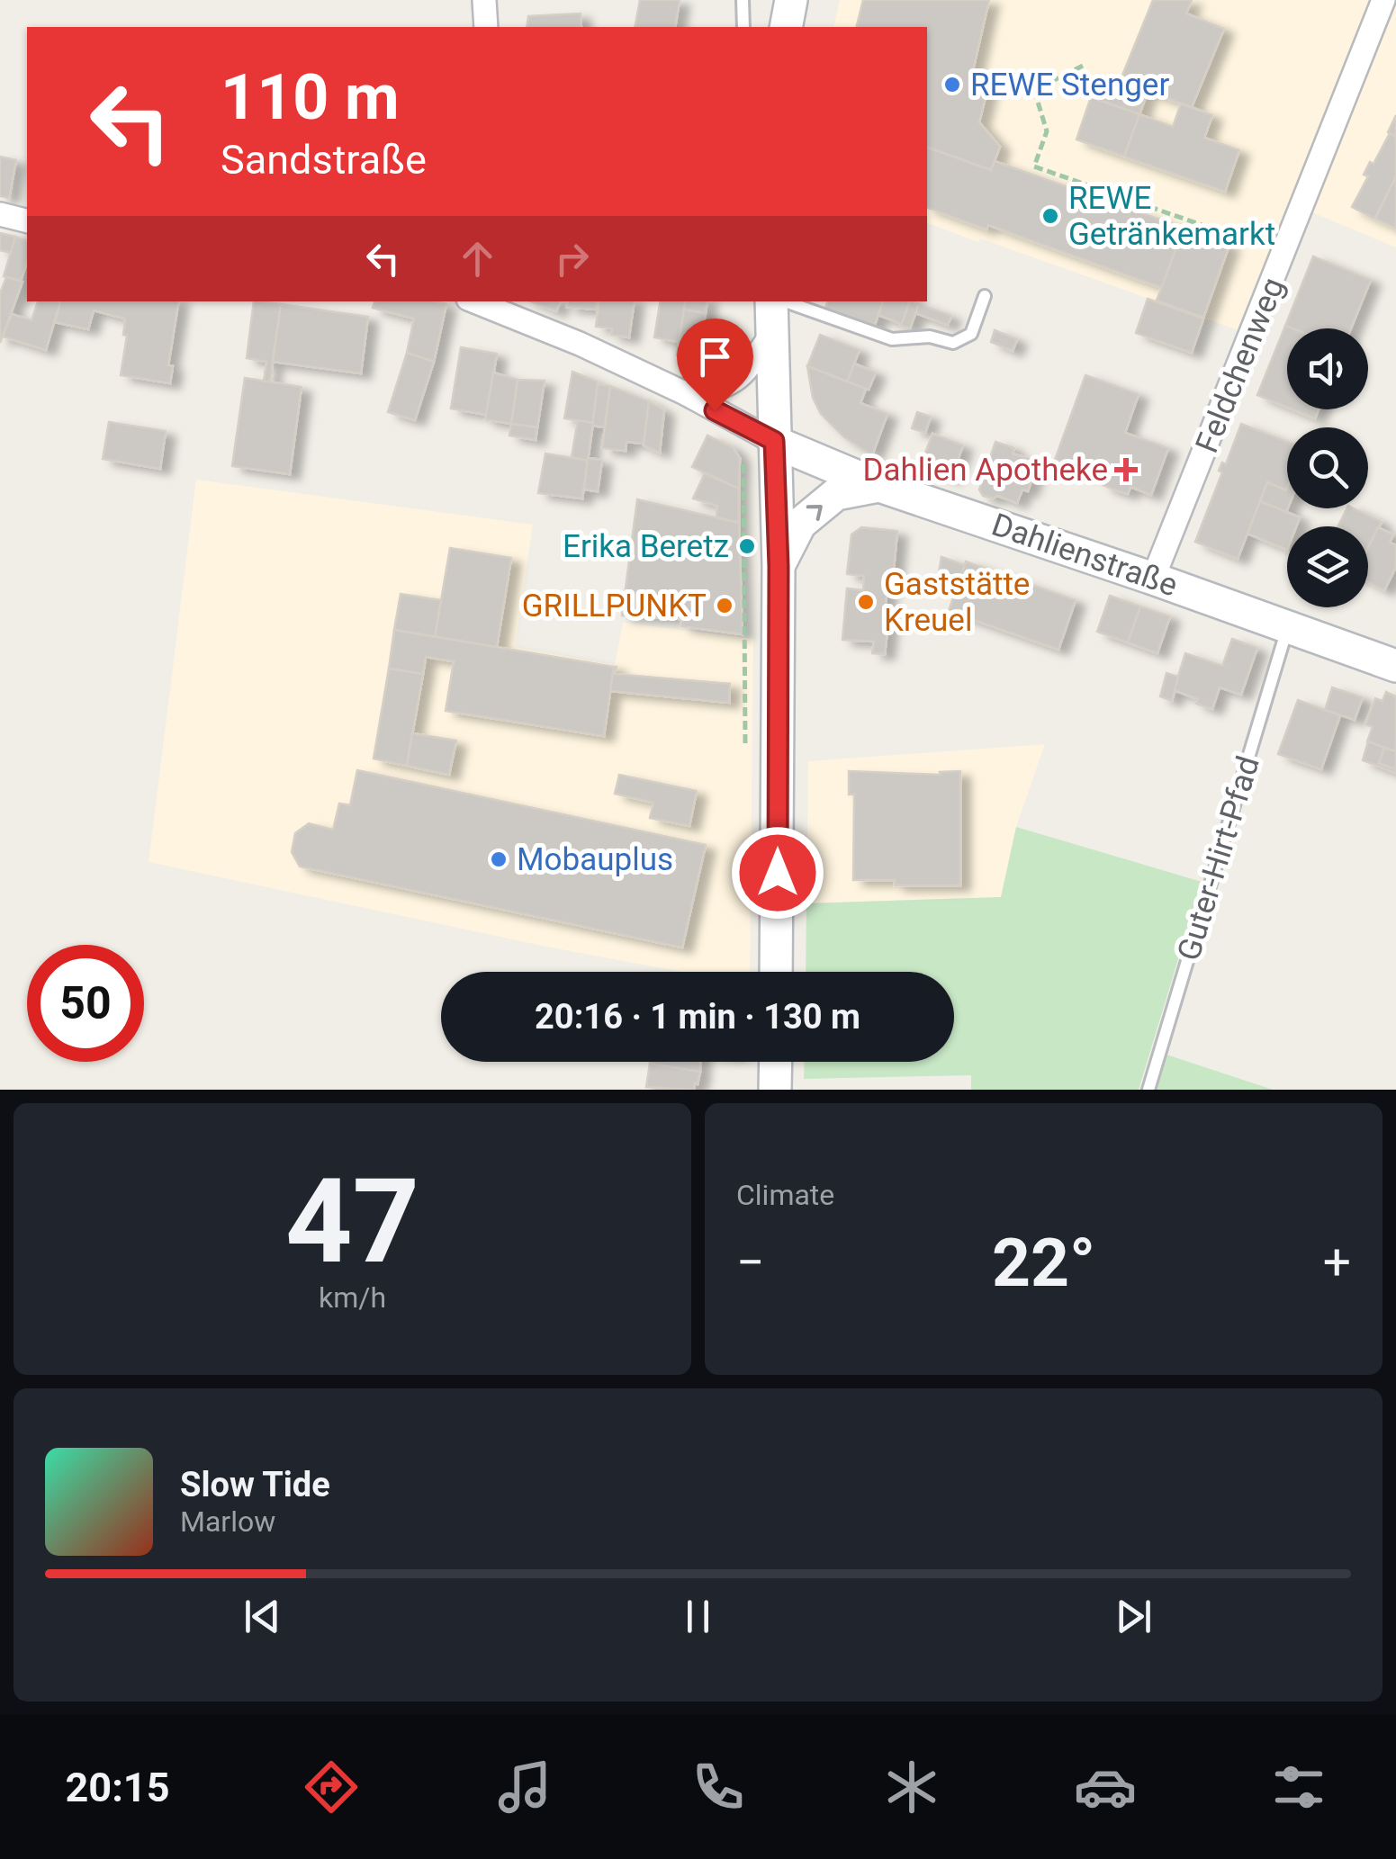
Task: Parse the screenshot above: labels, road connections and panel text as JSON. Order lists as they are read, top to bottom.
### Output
{
  "streets": {
    "main road": ["Dahlienstraße"],
    "street": ["Feldchenweg"],
    "lane": ["Guter-Hirt-Pfad"]
  },
  "crossings": [
    ["Feldchenweg", "Dahlienstraße"],
    ["Dahlienstraße", "Guter-Hirt-Pfad"]
  ],
  "places": {
    "other": [
      "REWE Stenger",
      "REWE Getränkemarkt",
      "Erika Beretz",
      "Gaststätte Kreuel",
      "GRILLPUNKT",
      "Mobauplus"
    ],
    "health": ["Dahlien Apotheke"]
  },
  "page": {
    "turn": ["110 m", "Sandstraße"],
    "limit": "50",
    "trip": "20:16 · 1 min · 130 m",
    "tile": [
      ["47", "km/h"],
      "Climate"
    ],
    "heat": ["−", "22°", "+"],
    "song": ["Slow Tide", "Marlow"],
    "tabs": "20:15"
  }
}
